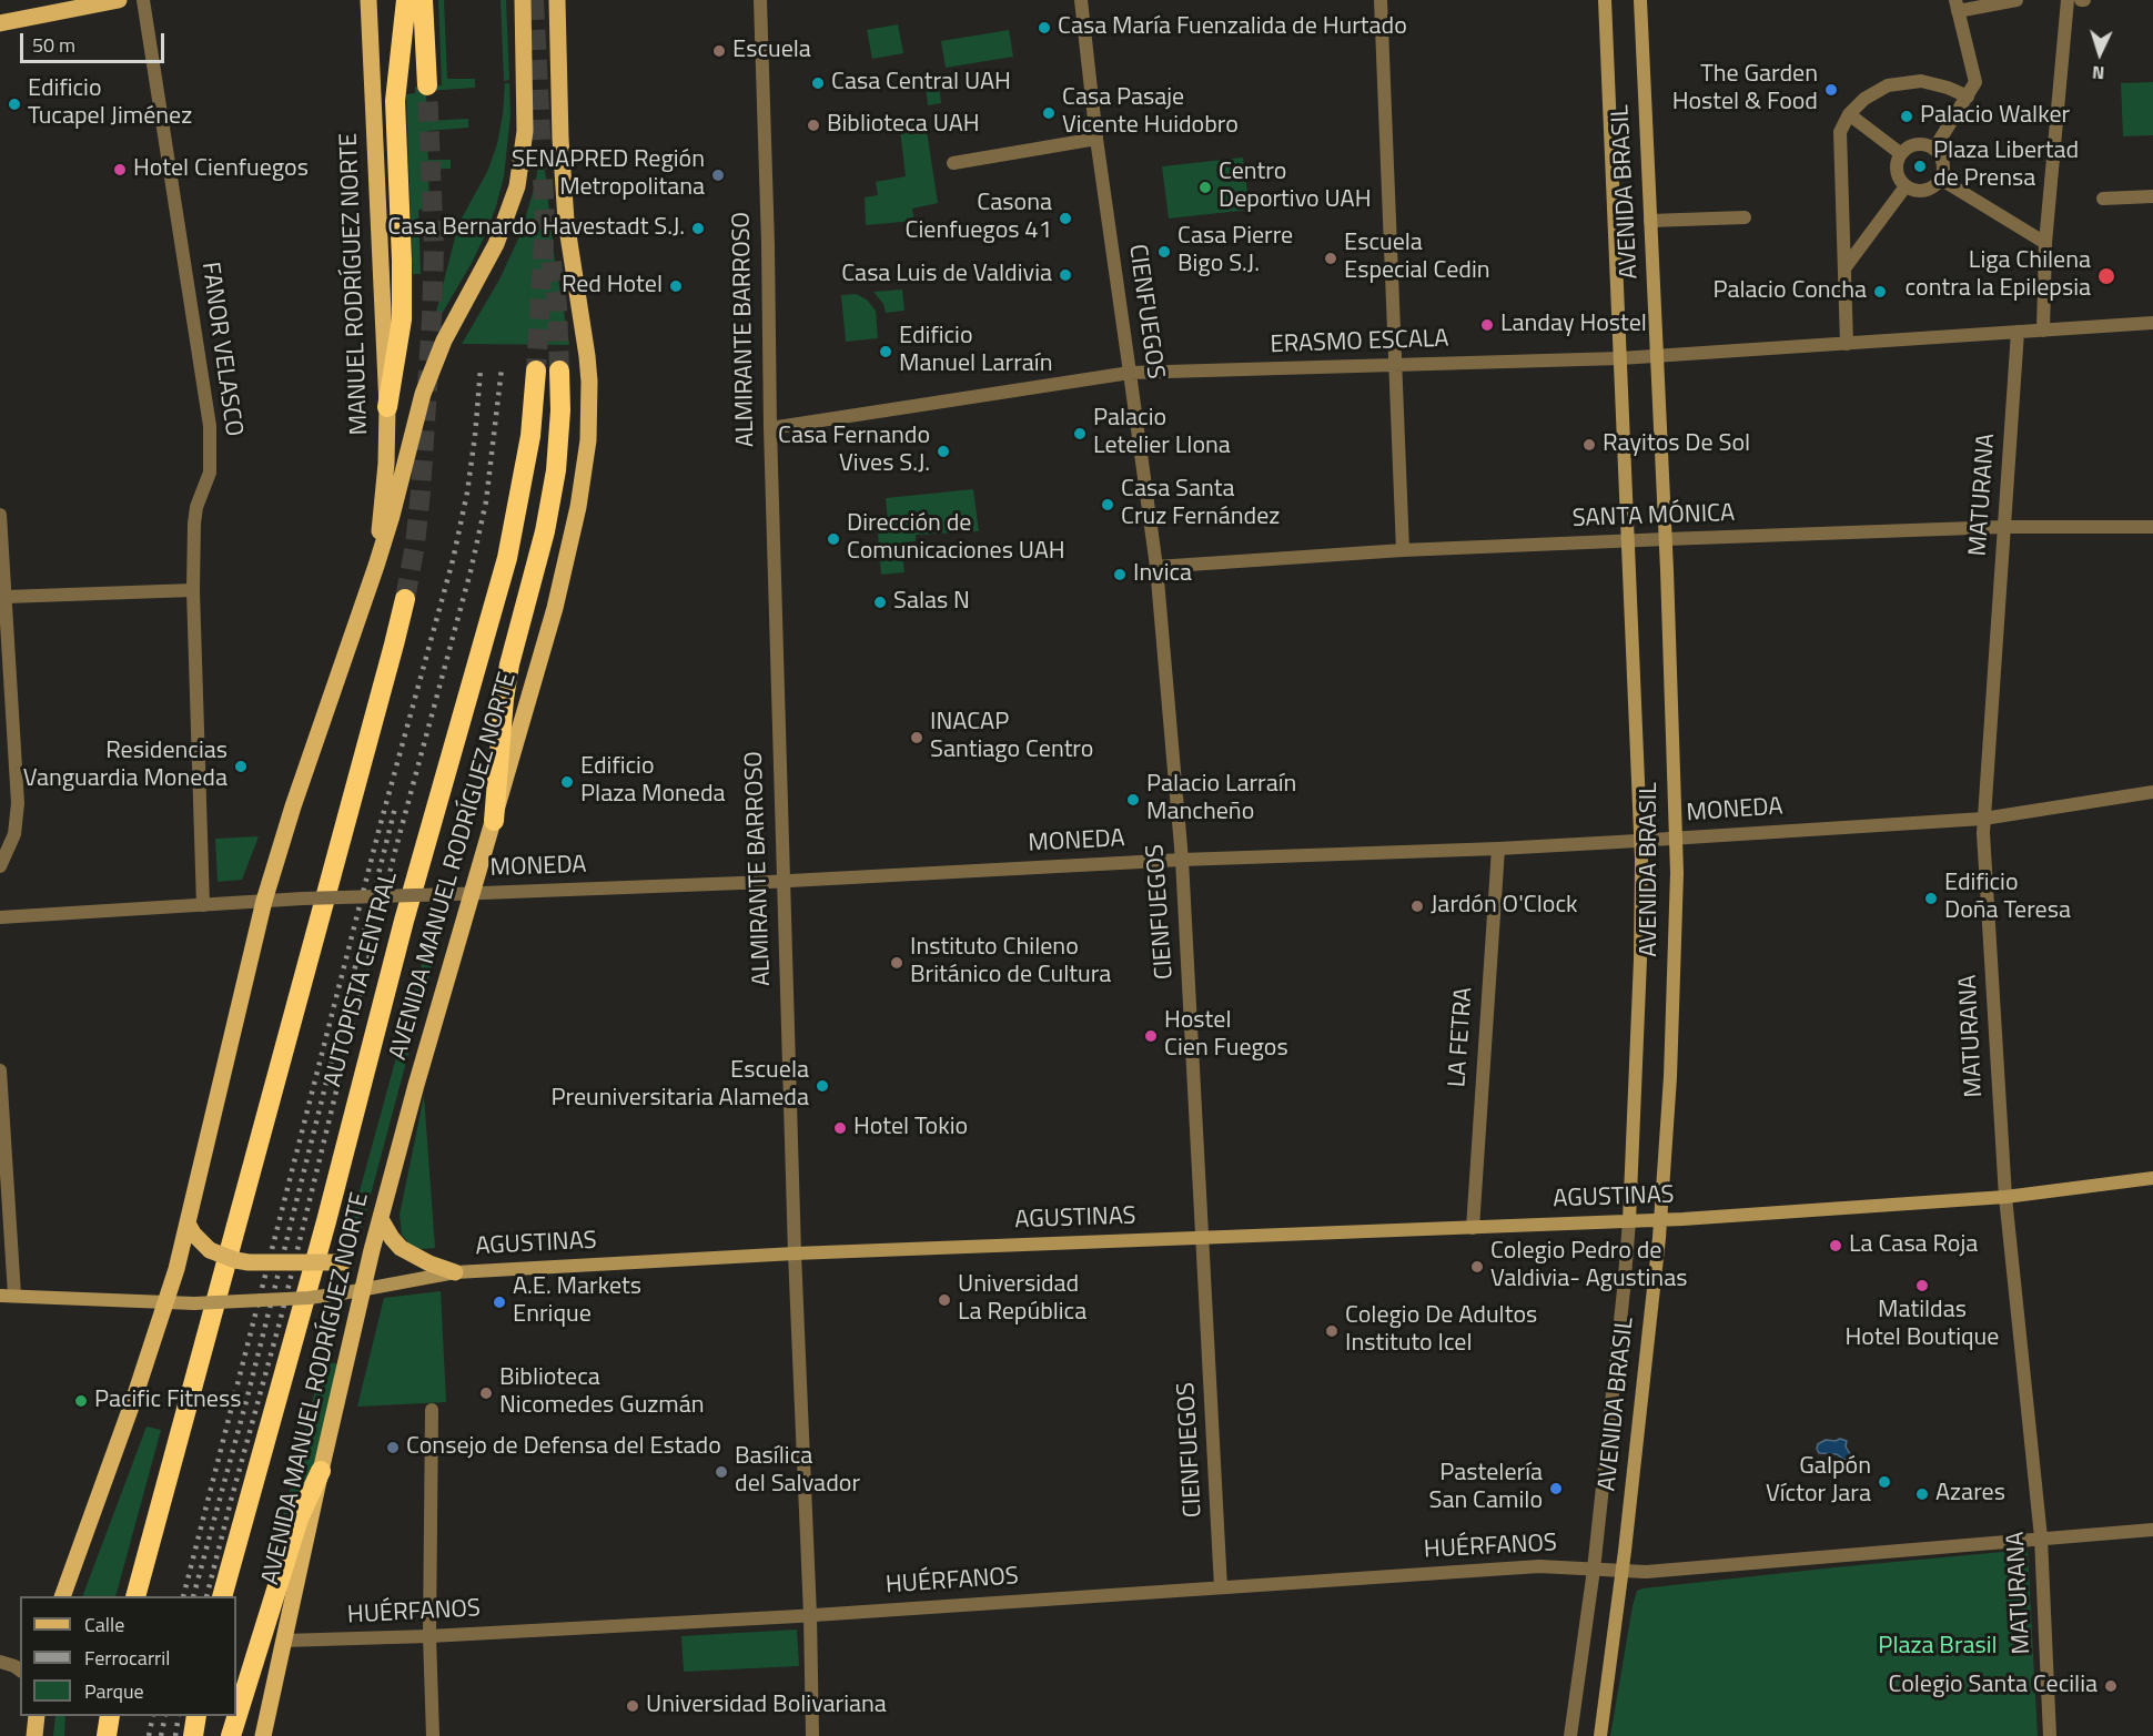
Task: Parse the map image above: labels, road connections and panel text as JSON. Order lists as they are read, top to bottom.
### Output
{
  "streets": {
    "highway": ["AUTOPISTA CENTRAL"],
    "main road": [
      "AVENIDA BRASIL",
      "MANUEL RODRÍGUEZ NORTE",
      "AVENIDA MANUEL RODRÍGUEZ NORTE",
      "AGUSTINAS"
    ],
    "street": [
      "CIENFUEGOS",
      "ALMIRANTE BARROSO",
      "ERASMO ESCALA",
      "FANOR VELASCO",
      "MATURANA",
      "SANTA MÓNICA",
      "MONEDA",
      "LA FETRA",
      "HUÉRFANOS"
    ]
  },
  "crossings": [
    ["AVENIDA BRASIL", "ERASMO ESCALA"],
    ["AVENIDA BRASIL", "SANTA MÓNICA"],
    ["AVENIDA BRASIL", "MONEDA"],
    ["AVENIDA BRASIL", "AGUSTINAS"],
    ["AVENIDA BRASIL", "HUÉRFANOS"],
    ["CIENFUEGOS", "ERASMO ESCALA"],
    ["CIENFUEGOS", "SANTA MÓNICA"],
    ["CIENFUEGOS", "MONEDA"],
    ["CIENFUEGOS", "AGUSTINAS"],
    ["CIENFUEGOS", "HUÉRFANOS"],
    ["ALMIRANTE BARROSO", "ERASMO ESCALA"],
    ["ALMIRANTE BARROSO", "MONEDA"],
    ["ALMIRANTE BARROSO", "AGUSTINAS"],
    ["ALMIRANTE BARROSO", "HUÉRFANOS"],
    ["ERASMO ESCALA", "MATURANA"],
    ["FANOR VELASCO", "MONEDA"],
    ["MATURANA", "SANTA MÓNICA"],
    ["MATURANA", "MONEDA"],
    ["MATURANA", "AGUSTINAS"],
    ["MATURANA", "HUÉRFANOS"],
    ["MONEDA", "AVENIDA MANUEL RODRÍGUEZ NORTE"],
    ["MONEDA", "LA FETRA"],
    ["AVENIDA MANUEL RODRÍGUEZ NORTE", "AGUSTINAS"],
    ["AVENIDA MANUEL RODRÍGUEZ NORTE", "HUÉRFANOS"],
    ["LA FETRA", "AGUSTINAS"]
  ],
  "parks": ["Plaza Brasil"],
  "places": [
    "Casa María Fuenzalida de Hurtado",
    "Escuela",
    "Casa Central UAH",
    "The Garden Hostel & Food",
    "Edificio Tucapel Jiménez",
    "Casa Pasaje Vicente Huidobro",
    "Palacio Walker",
    "Biblioteca UAH",
    "Plaza Libertad de Prensa",
    "Hotel Cienfuegos",
    "SENAPRED Región Metropolitana",
    "Centro Deportivo UAH",
    "Casona Cienfuegos 41",
    "Casa Bernardo Havestadt S.J.",
    "Casa Pierre Bigo S.J.",
    "Escuela Especial Cedin",
    "Casa Luis de Valdivia",
    "Liga Chilena contra la Epilepsia",
    "Red Hotel",
    "Palacio Concha",
    "Landay Hostel",
    "Edificio Manuel Larraín",
    "Palacio Letelier Llona",
    "Rayitos De Sol",
    "Casa Fernando Vives S.J.",
    "Casa Santa Cruz Fernández",
    "Dirección de Comunicaciones UAH",
    "Invica",
    "Salas N",
    "INACAP Santiago Centro",
    "Residencias Vanguardia Moneda",
    "Edificio Plaza Moneda",
    "Palacio Larraín Mancheño",
    "Edificio Doña Teresa",
    "Jardón O'Clock",
    "Instituto Chileno Británico de Cultura",
    "Hostel Cien Fuegos",
    "Escuela Preuniversitaria Alameda",
    "Hotel Tokio",
    "La Casa Roja",
    "Colegio Pedro de Valdivia- Agustinas",
    "Matildas Hotel Boutique",
    "Universidad La República",
    "A.E. Markets Enrique",
    "Colegio De Adultos Instituto Icel",
    "Biblioteca Nicomedes Guzmán",
    "Pacific Fitness",
    "Consejo de Defensa del Estado",
    "Basílica del Salvador",
    "Galpón Víctor Jara",
    "Pastelería San Camilo",
    "Azares",
    "Colegio Santa Cecilia",
    "Universidad Bolivariana"
  ],
  "legend": ["Calle", "Ferrocarril", "Parque"],
  "scale_bar": "50 m",
  "north": "bottom"
}
